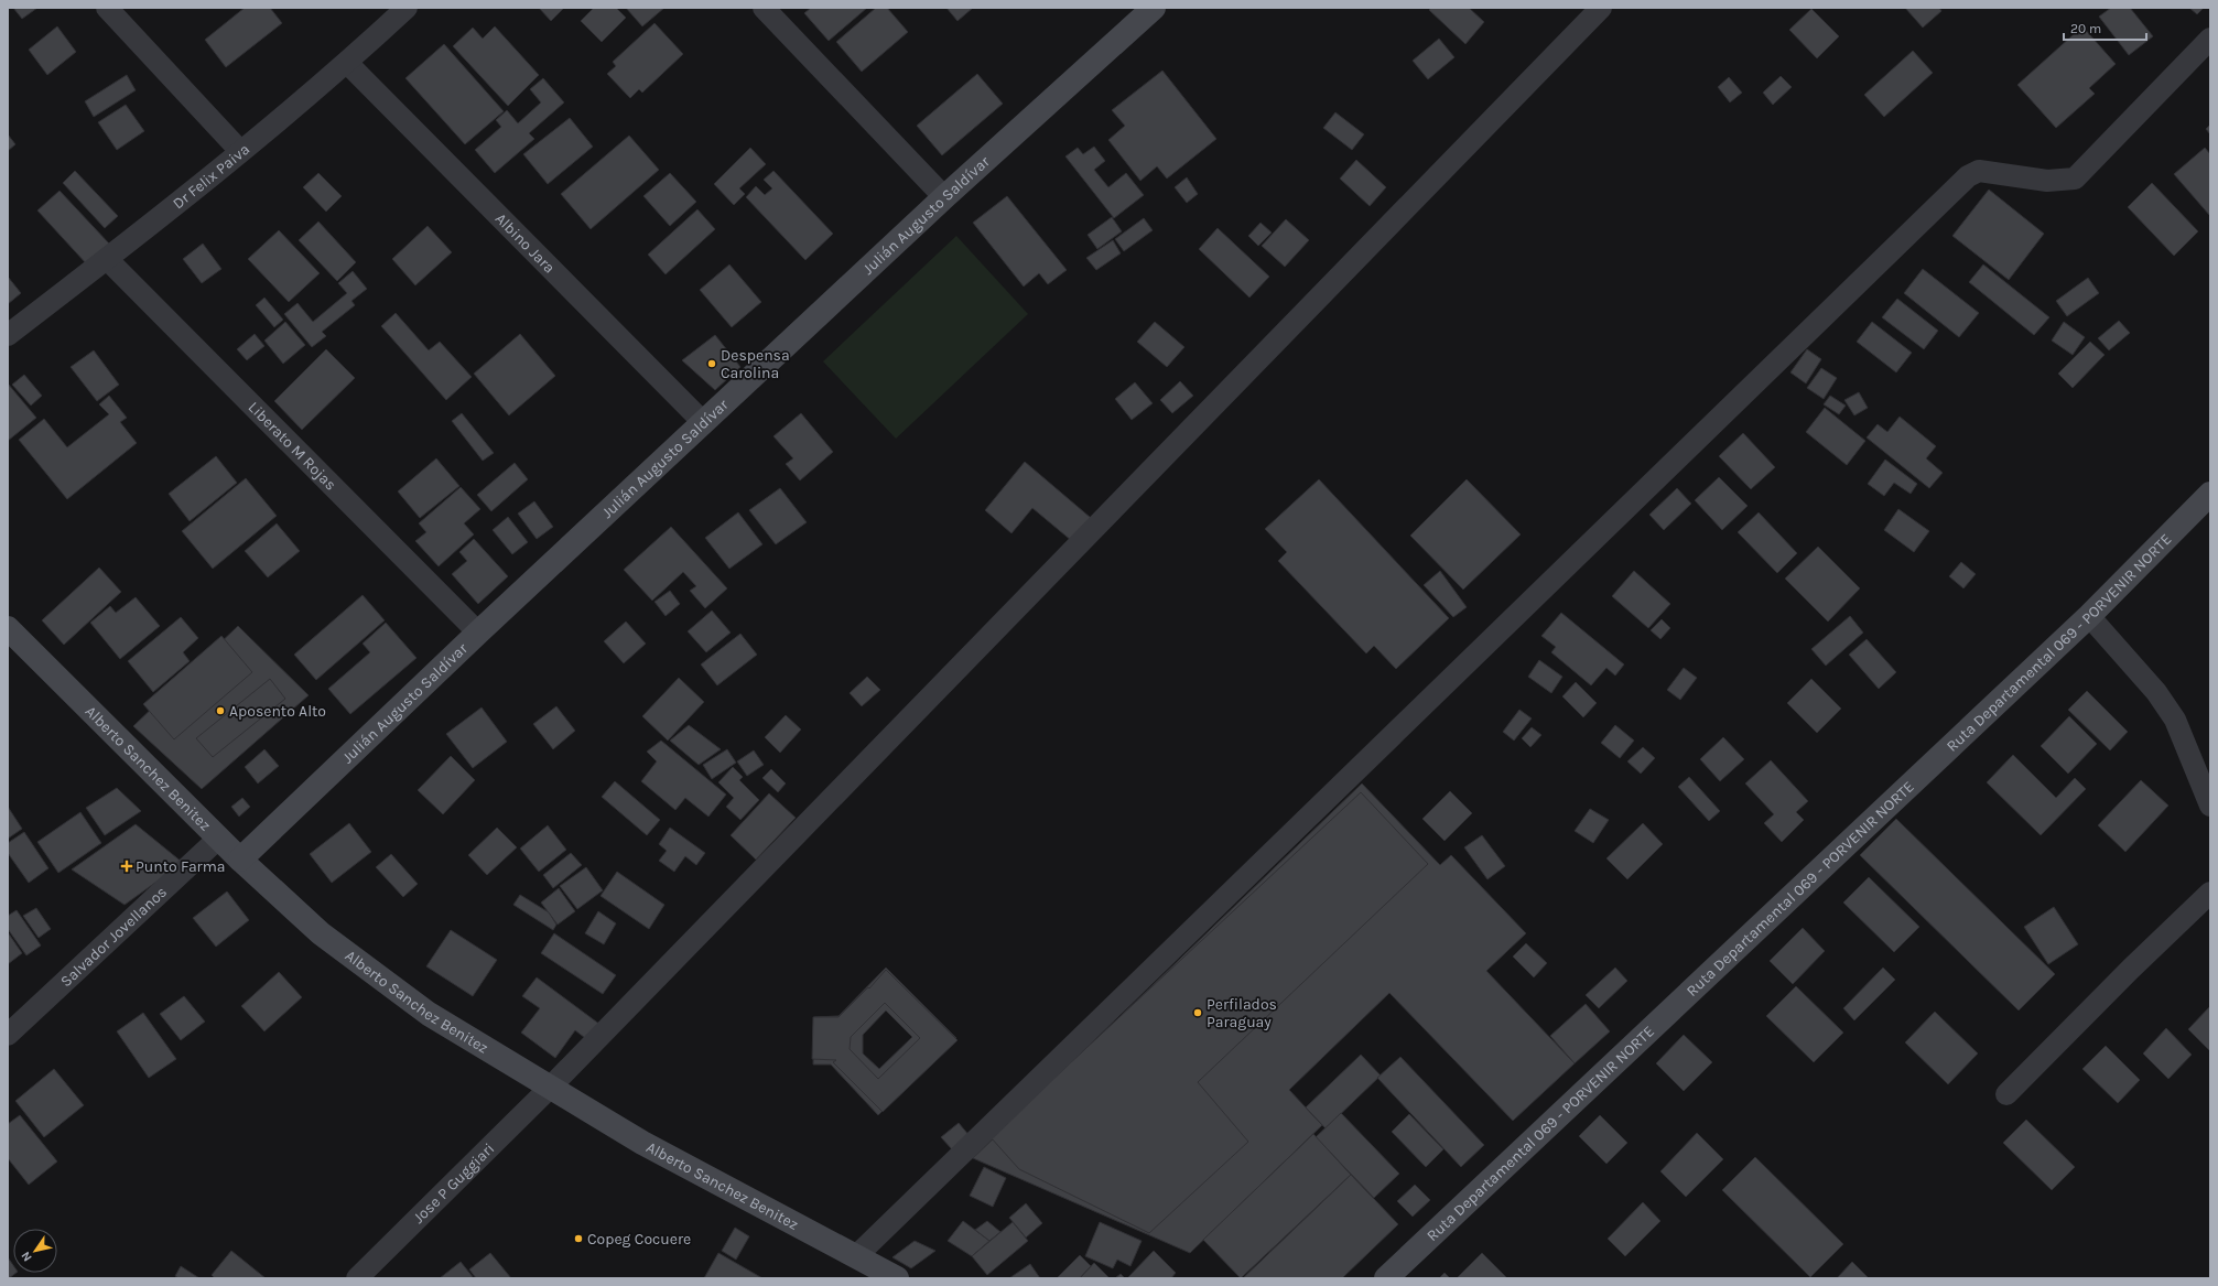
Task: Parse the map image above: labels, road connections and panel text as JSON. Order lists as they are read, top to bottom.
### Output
{
  "streets": {
    "street": [
      "Dr Felix Paiva",
      "Julián Augusto Saldívar",
      "Albino Jara",
      "Liberato M Rojas",
      "Ruta Departamental 069 - PORVENIR NORTE",
      "Alberto Sanchez Benitez",
      "Salvador Jovellanos",
      "Jose P Guggiari"
    ]
  },
  "crossings": [
    ["Dr Felix Paiva", "Albino Jara"],
    ["Dr Felix Paiva", "Liberato M Rojas"],
    ["Julián Augusto Saldívar", "Albino Jara"],
    ["Julián Augusto Saldívar", "Liberato M Rojas"],
    ["Julián Augusto Saldívar", "Alberto Sanchez Benitez"],
    ["Alberto Sanchez Benitez", "Salvador Jovellanos"],
    ["Alberto Sanchez Benitez", "Jose P Guggiari"]
  ],
  "places": {
    "other": [
      "Despensa Carolina",
      "Aposento Alto",
      "Perfilados Paraguay",
      "Copeg Cocuere"
    ],
    "health": ["Punto Farma"]
  },
  "scale_bar": "20 m",
  "north": "bottom left"
}
